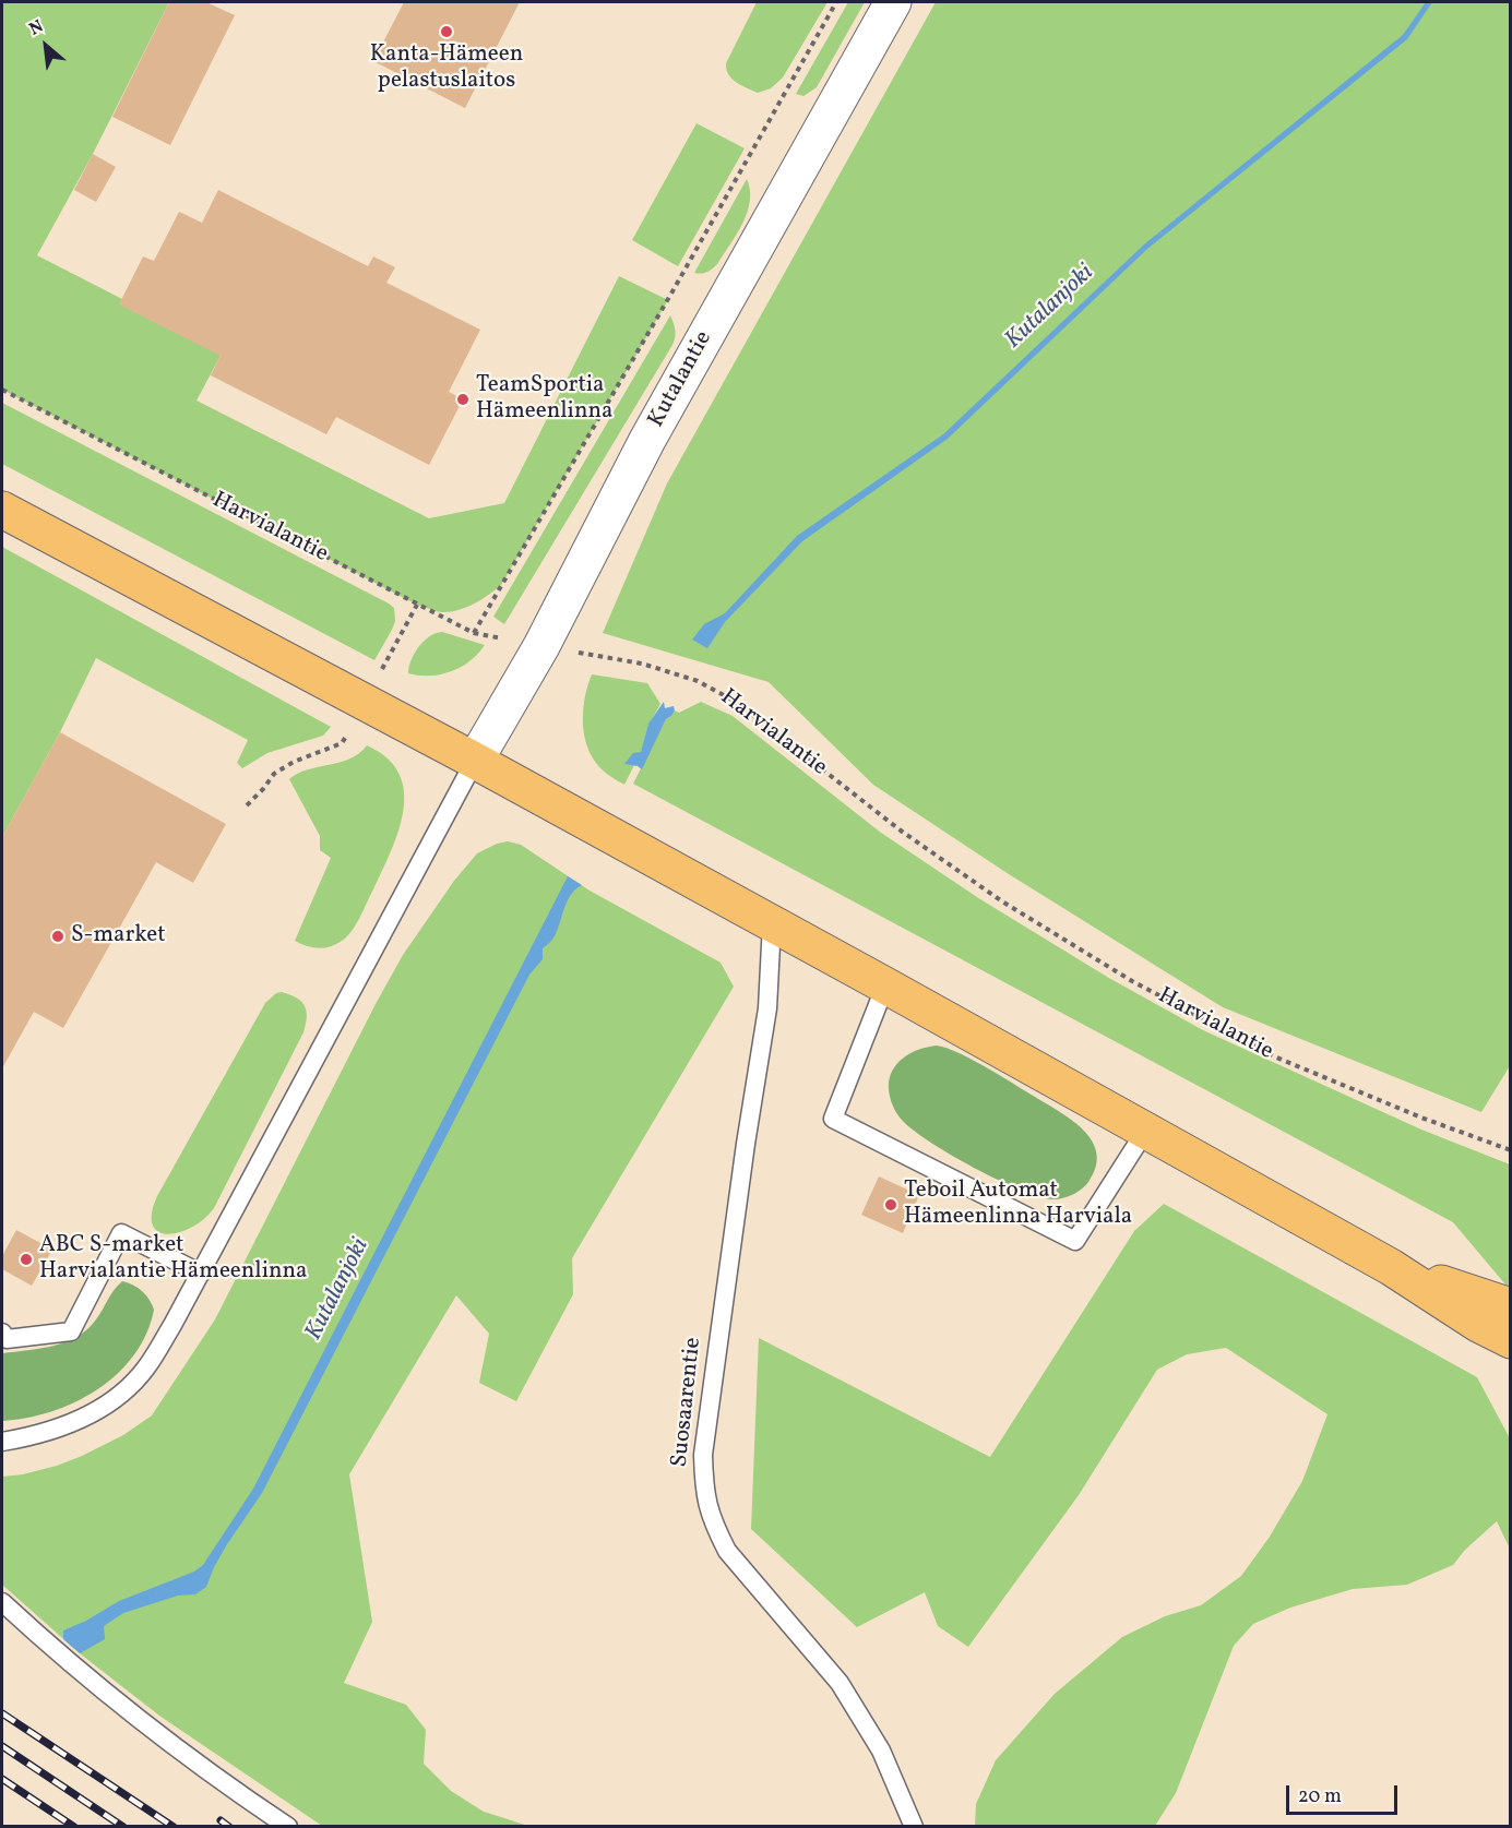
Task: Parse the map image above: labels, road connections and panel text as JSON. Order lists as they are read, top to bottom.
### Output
{
  "streets": {
    "street": ["Kutalantie"],
    "lane": ["Suosaarentie"],
    "path": ["Harvialantie"]
  },
  "crossings": [
    ["Kutalantie", "Harvialantie"]
  ],
  "water": ["Kutalanjoki"],
  "places": [
    "Kanta-Hämeen pelastuslaitos",
    "TeamSportia Hämeenlinna",
    "S-market",
    "Teboil Automat Hämeenlinna Harviala",
    "ABC S-market Harvialantie Hämeenlinna"
  ],
  "scale_bar": "20 m",
  "north": "top left"
}
